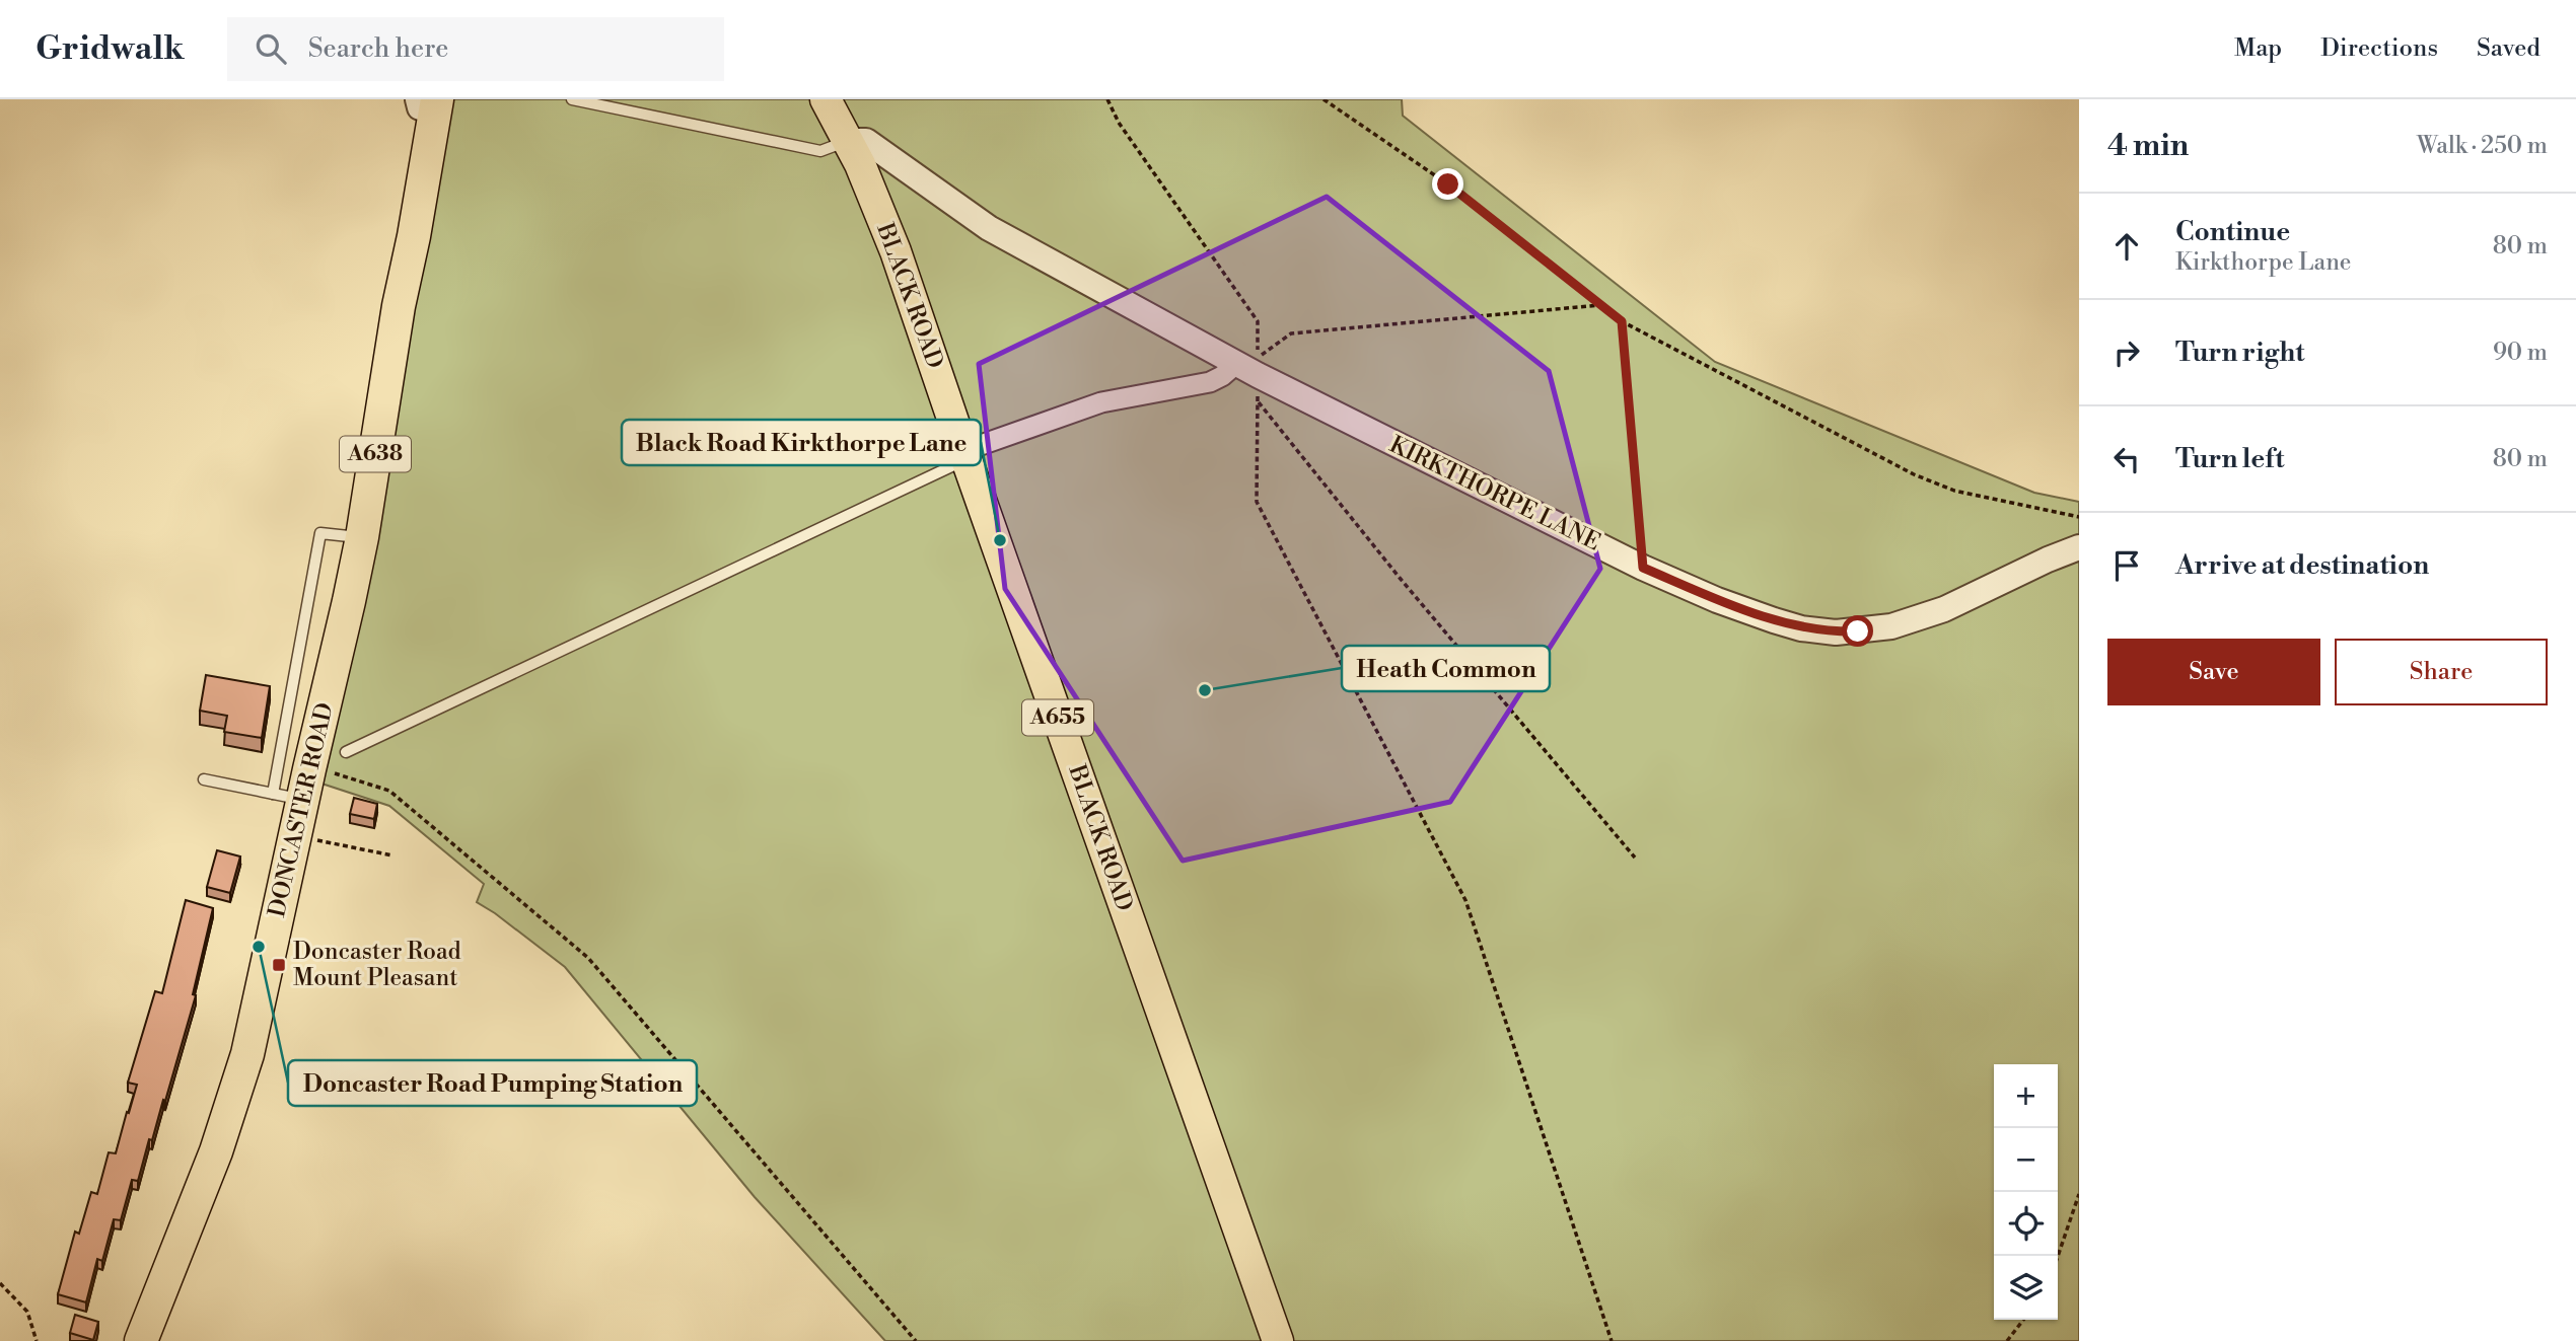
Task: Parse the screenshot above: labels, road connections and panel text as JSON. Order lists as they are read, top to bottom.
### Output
{
  "streets": {
    "highway": ["A638", "DONCASTER ROAD"],
    "main road": ["BLACK ROAD", "A655"],
    "street": ["KIRKTHORPE LANE"]
  },
  "crossings": [
    ["BLACK ROAD", "KIRKTHORPE LANE"]
  ],
  "places": {
    "other": ["Black Road Kirkthorpe Lane", "Heath Common", "Doncaster Road Pumping Station"],
    "transit": ["Doncaster Road Mount Pleasant"]
  },
  "page": {
    "header": "Gridwalk",
    "search": "Search here",
    "nav": ["Map", "Directions", "Saved"],
    "heading": ["4 min", "Walk · 250 m"],
    "list": [
      ["Continue", "Kirkthorpe Lane", "80 m"],
      ["Turn right", "90 m"],
      ["Turn left", "80 m"],
      "Arrive at destination"
    ],
    "buttons": ["Save", "Share"],
    "map_buttons": ["+", "−"]
  }
}
